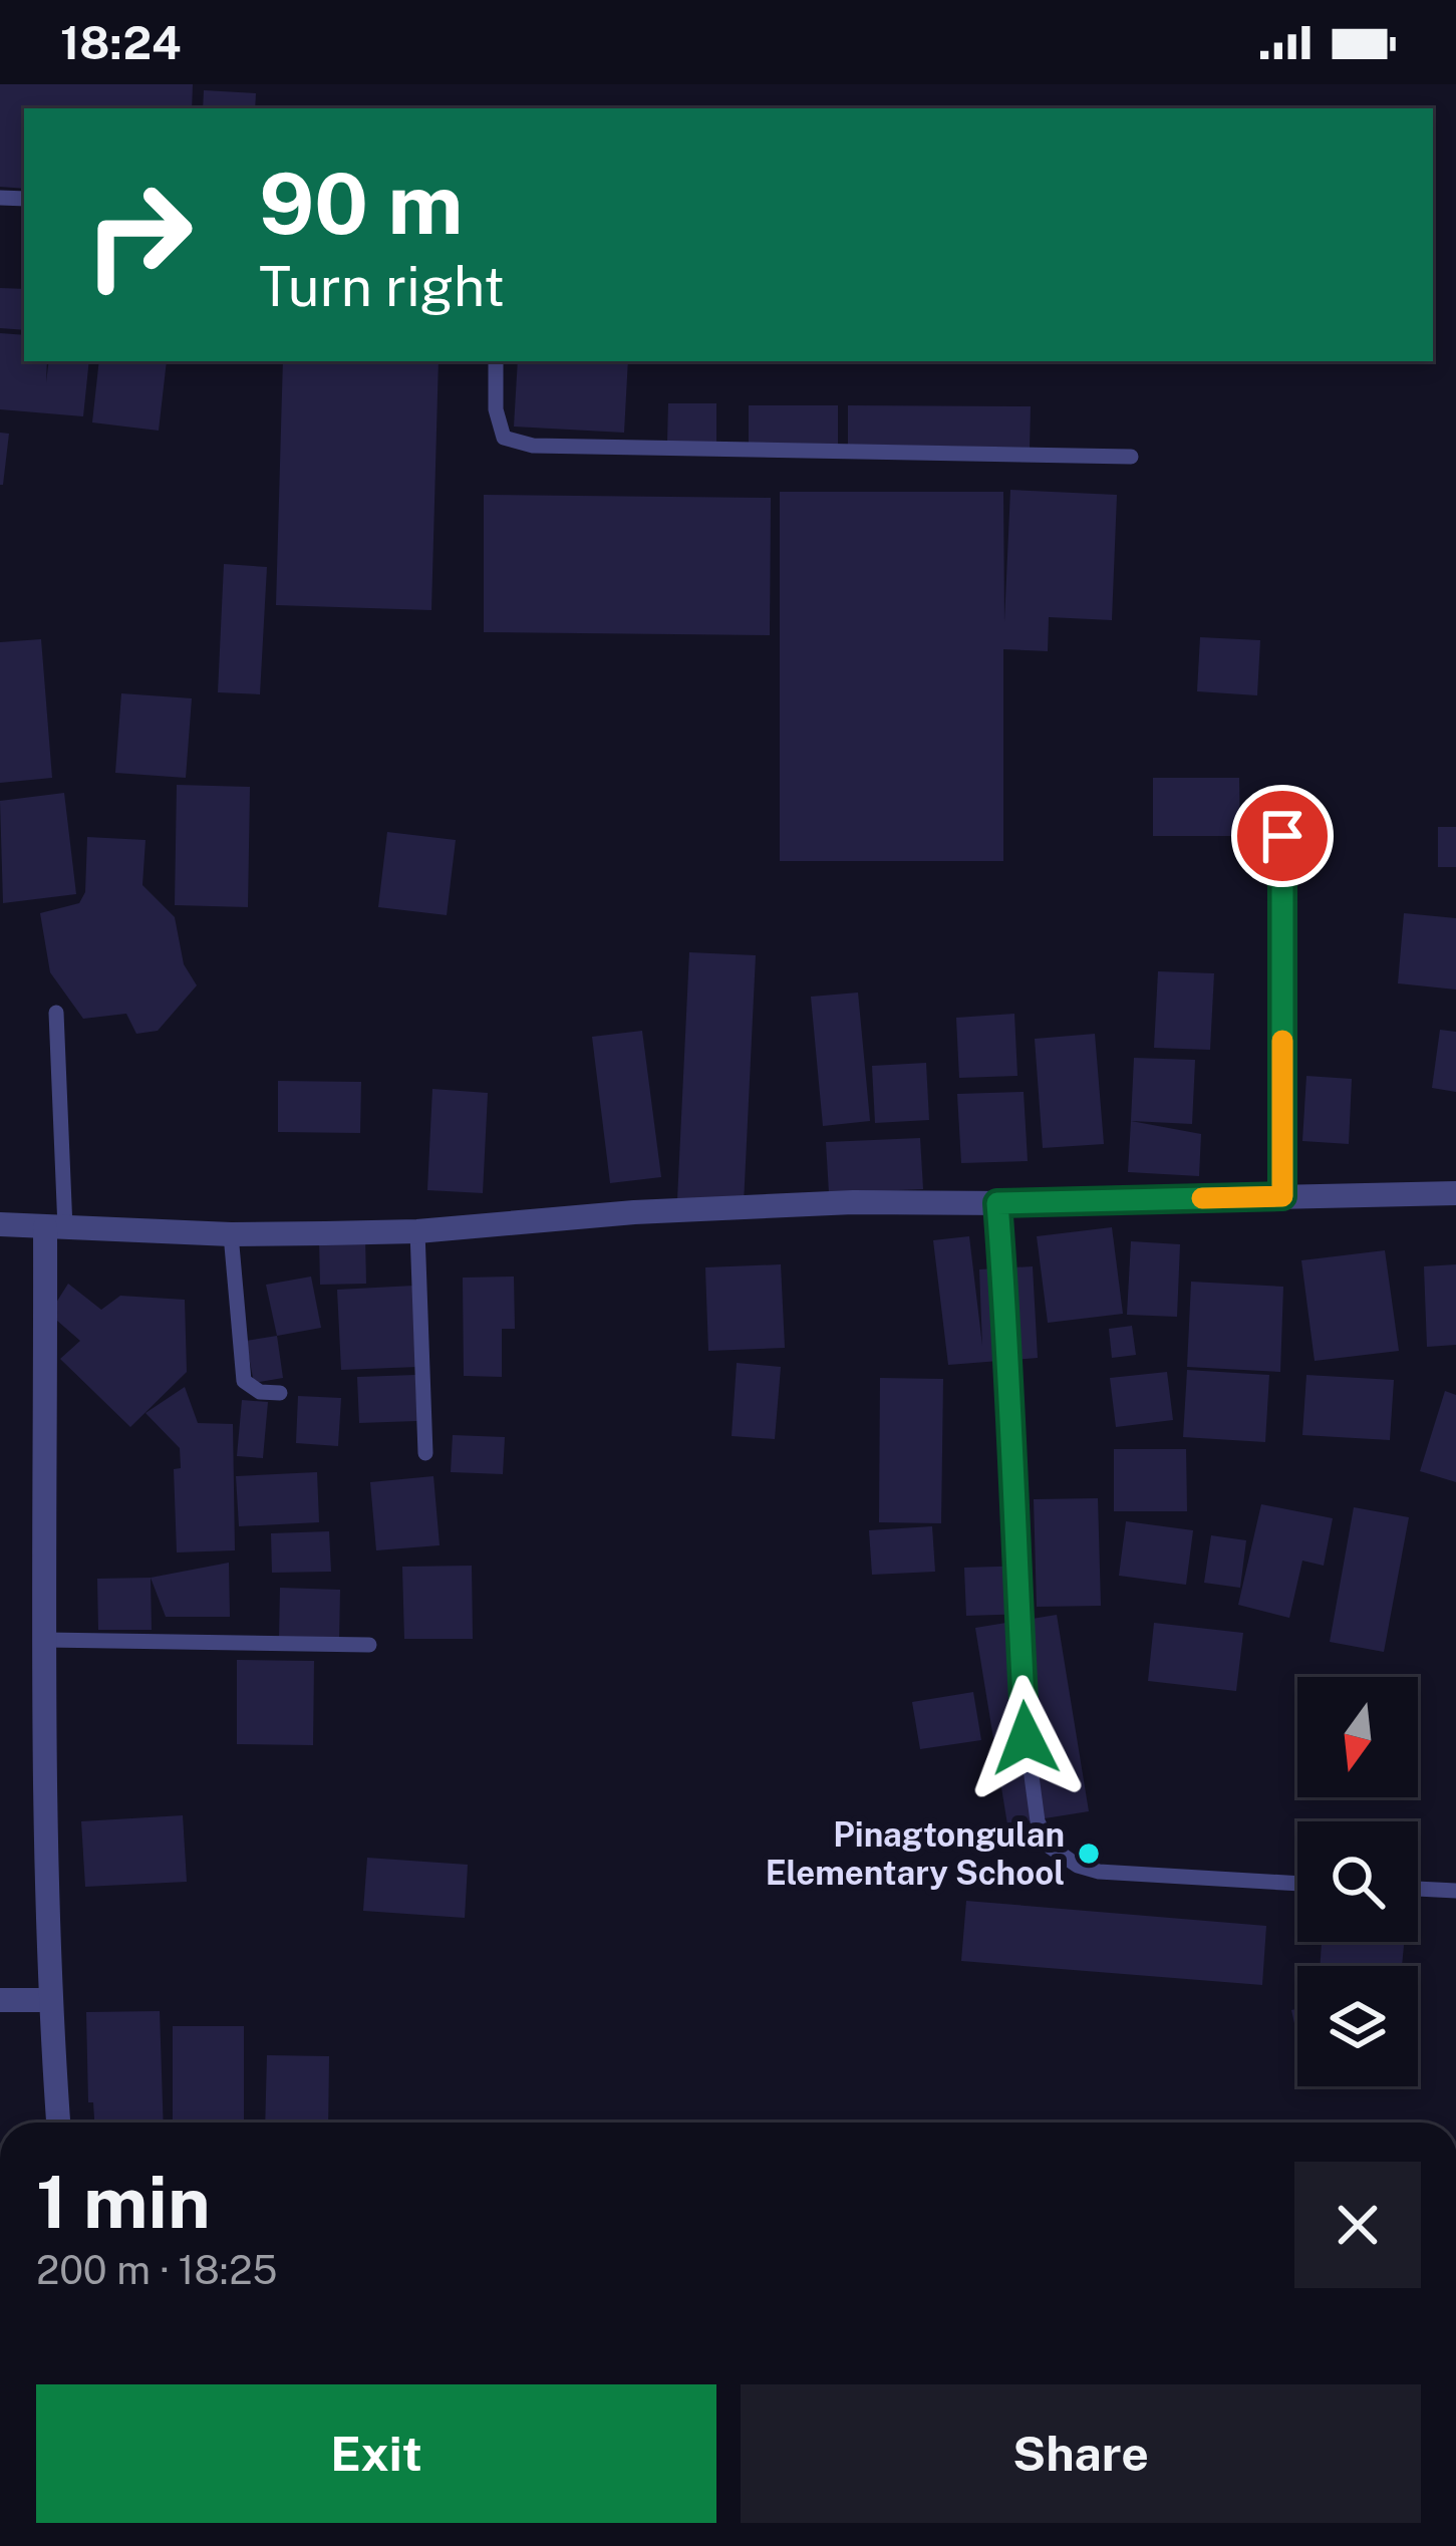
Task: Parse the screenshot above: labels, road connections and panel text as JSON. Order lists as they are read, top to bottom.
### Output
{
  "places": ["Pinagtongulan Elementary School"],
  "north": "bottom",
  "page": {
    "status": "18:24",
    "turn": ["90 m", "Turn right"],
    "heading": ["1 min", "200 m · 18:25"],
    "buttons": ["Exit", "Share"]
  }
}
